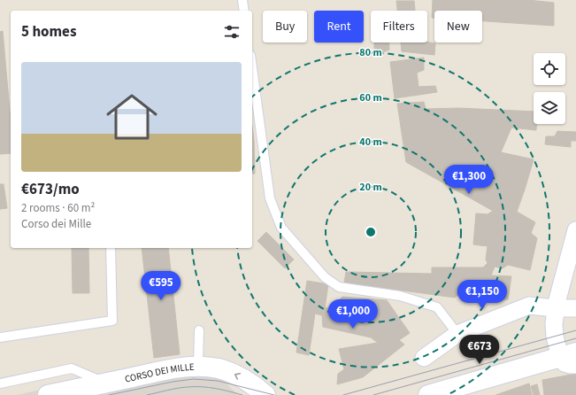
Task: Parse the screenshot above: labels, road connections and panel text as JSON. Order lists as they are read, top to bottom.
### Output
{
  "streets": {
    "street": ["CORSO DEI MILLE"]
  },
  "page": {
    "chip": [
      "Buy",
      "Rent",
      "Filters",
      "New"
    ],
    "heading": "5 homes",
    "list": [
      {
        "name": "€673/mo",
        "note": "2 rooms · 60 m² · Corso dei Mille"
      }
    ],
    "price": [
      "€1,300",
      "€595",
      "€1,150",
      "€1,000",
      "€673"
    ]
  },
  "rings": [
    "80 m",
    "60 m",
    "40 m",
    "20 m"
  ]
}
